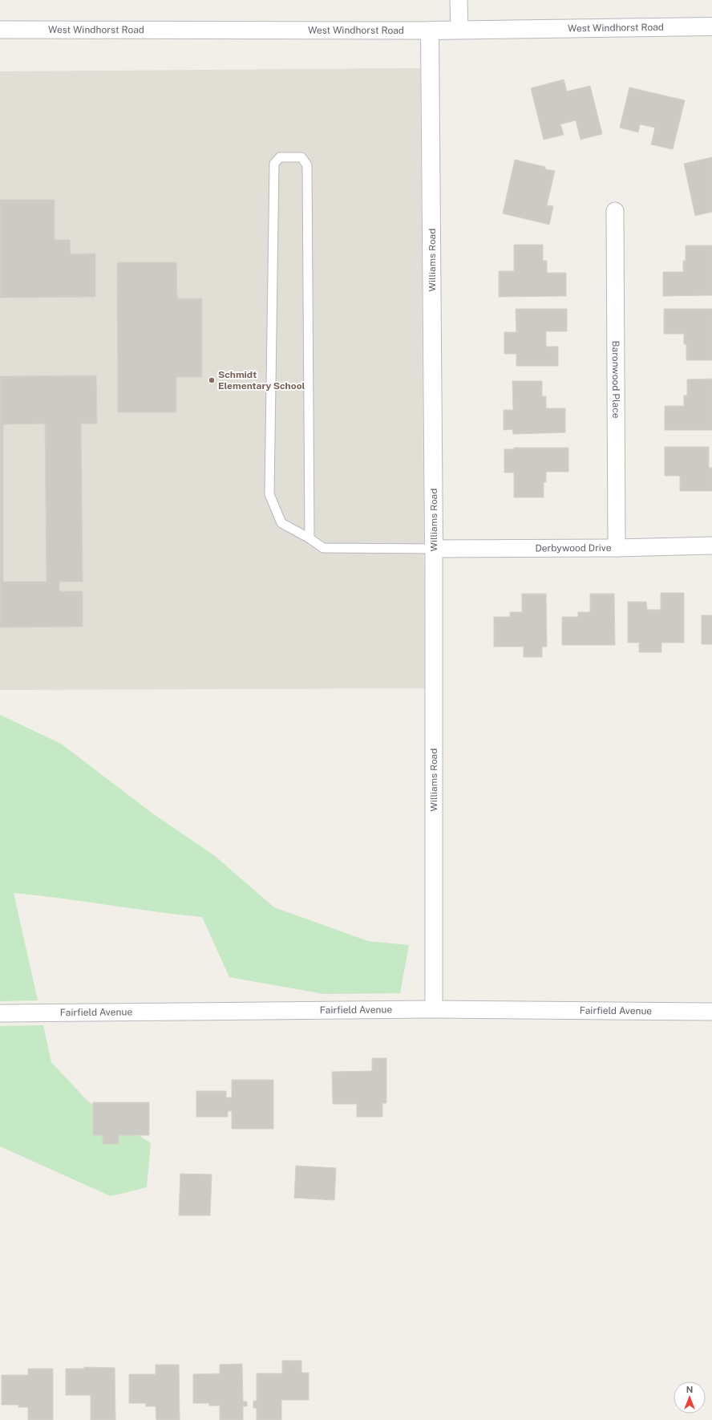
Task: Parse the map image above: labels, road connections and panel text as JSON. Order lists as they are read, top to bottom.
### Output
{
  "streets": {
    "street": [
      "West Windhorst Road",
      "Williams Road",
      "Baronwood Place",
      "Derbywood Drive",
      "Fairfield Avenue"
    ]
  },
  "crossings": [
    ["West Windhorst Road", "Williams Road"],
    ["Williams Road", "Derbywood Drive"],
    ["Williams Road", "Fairfield Avenue"],
    ["Baronwood Place", "Derbywood Drive"]
  ],
  "places": ["Schmidt Elementary School"],
  "north": "top"
}
